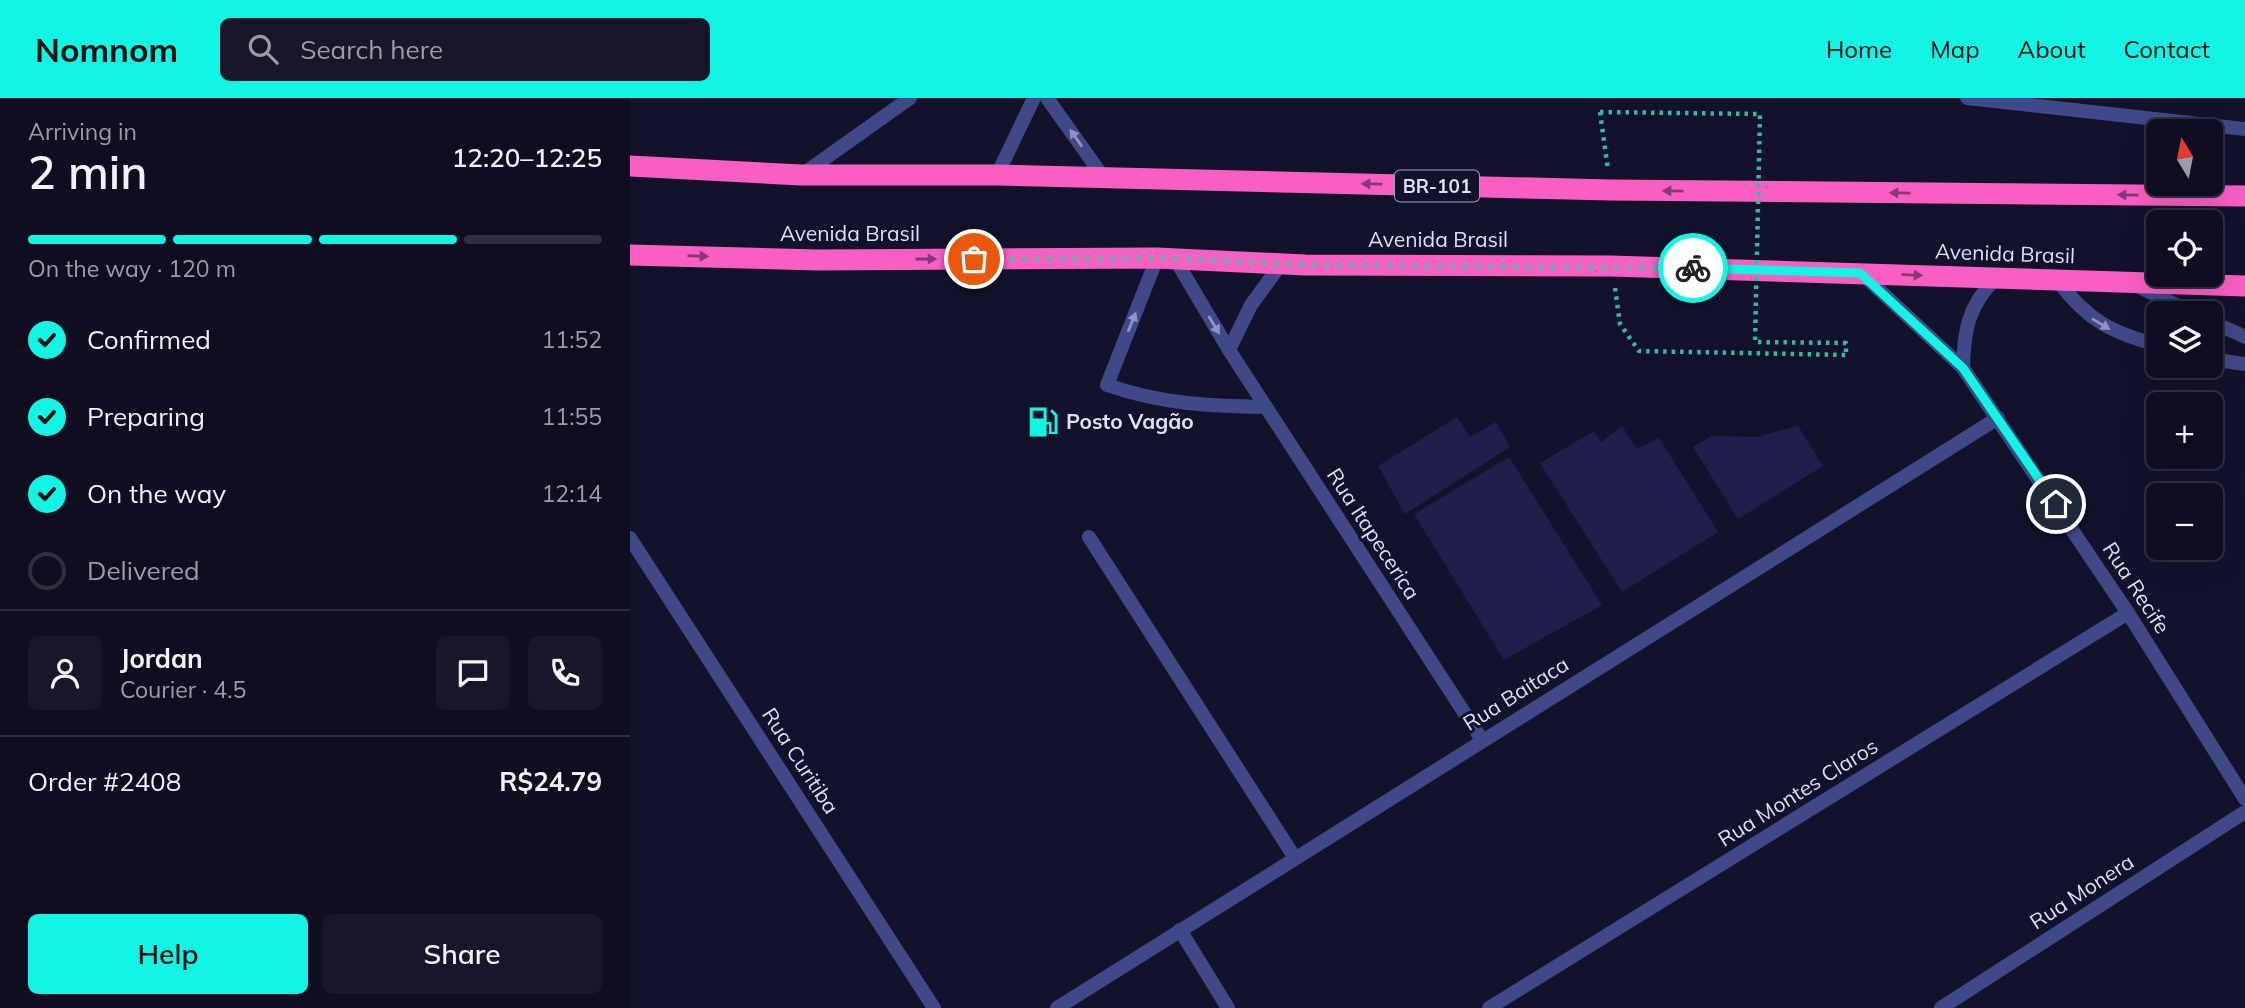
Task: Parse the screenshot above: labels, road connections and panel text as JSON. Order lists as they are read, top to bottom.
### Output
{
  "streets": {
    "highway": ["BR-101", "Avenida Brasil"],
    "street": [
      "Rua Itapecerica",
      "Rua Recife",
      "Rua Baitaca",
      "Rua Curitiba",
      "Rua Montes Claros",
      "Rua Monera"
    ]
  },
  "crossings": [
    ["Avenida Brasil", "Rua Itapecerica"],
    ["Avenida Brasil", "Rua Recife"],
    ["Rua Itapecerica", "Rua Baitaca"],
    ["Rua Recife", "Rua Baitaca"],
    ["Rua Recife", "Rua Montes Claros"]
  ],
  "places": {
    "fuel station": ["Posto Vagão"]
  },
  "north": "top",
  "page": {
    "header": "Nomnom",
    "search": "Search here",
    "nav": [
      "Home",
      "Map",
      "About",
      "Contact"
    ],
    "heading": ["2 min", "Arriving in", "12:20–12:25"],
    "panel": [
      "Jordan",
      "Courier · 4.5",
      "Order #2408",
      "R$24.79"
    ],
    "map_buttons": ["+", "−"],
    "bar": "On the way · 120 m",
    "list": [
      ["Confirmed", "11:52"],
      ["Preparing", "11:55"],
      ["On the way", "12:14"],
      "Delivered"
    ],
    "buttons": ["Help", "Share"]
  }
}
